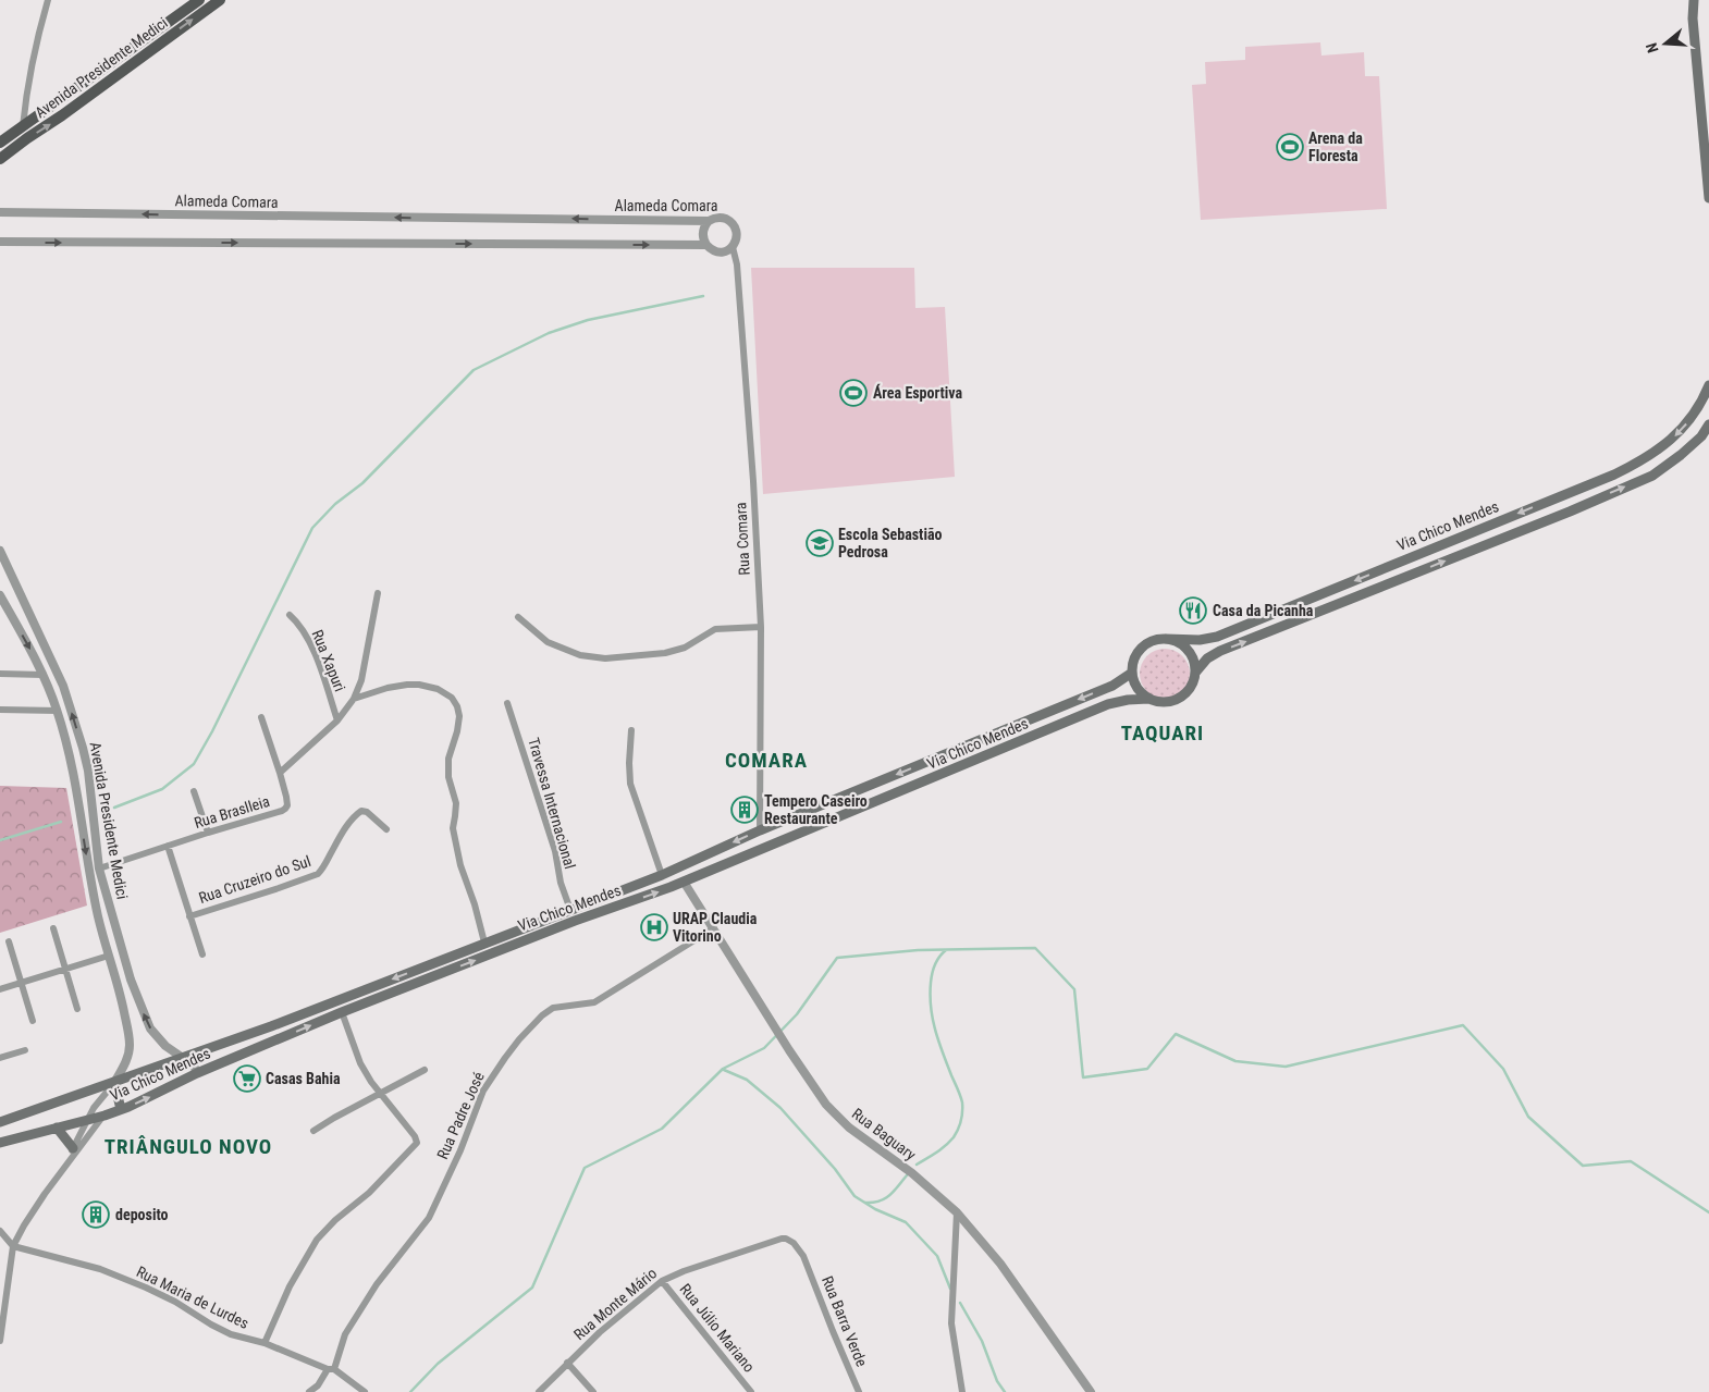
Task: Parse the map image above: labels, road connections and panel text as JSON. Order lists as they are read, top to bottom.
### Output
{
  "streets": {
    "main road": ["Avenida Presidente Medici", "Via Chico Mendes"],
    "street": [
      "Alameda Comara",
      "Rua Comara",
      "Rua Xapuri",
      "Travessa Internacional",
      "Rua Braslleia",
      "Rua Cruzeiro do Sul",
      "Rua Padre José",
      "Rua Baguary",
      "Rua Maria de Lurdes",
      "Rua Monte Mário",
      "Rua Barra Verde",
      "Rua Júlio Mariano"
    ]
  },
  "crossings": [
    ["Avenida Presidente Medici", "Via Chico Mendes"],
    ["Avenida Presidente Medici", "Rua Braslleia"],
    ["Alameda Comara", "Rua Comara"],
    ["Via Chico Mendes", "Rua Comara"],
    ["Via Chico Mendes", "Travessa Internacional"],
    ["Via Chico Mendes", "Rua Baguary"],
    ["Rua Padre José", "Rua Baguary"],
    ["Rua Padre José", "Rua Maria de Lurdes"],
    ["Rua Monte Mário", "Rua Barra Verde"],
    ["Rua Monte Mário", "Rua Júlio Mariano"]
  ],
  "districts": ["TAQUARI", "COMARA", "TRIÂNGULO NOVO"],
  "places": {
    "sports": ["Arena da Floresta", "Área Esportiva"],
    "school or university": ["Escola Sebastião Pedrosa"],
    "restaurant": ["Casa da Picanha"],
    "building": ["Tempero Caseiro Restaurante", "deposito"],
    "hospital": ["URAP Claudia Vitorino"],
    "supermarket": ["Casas Bahia"]
  },
  "north": "left"
}
